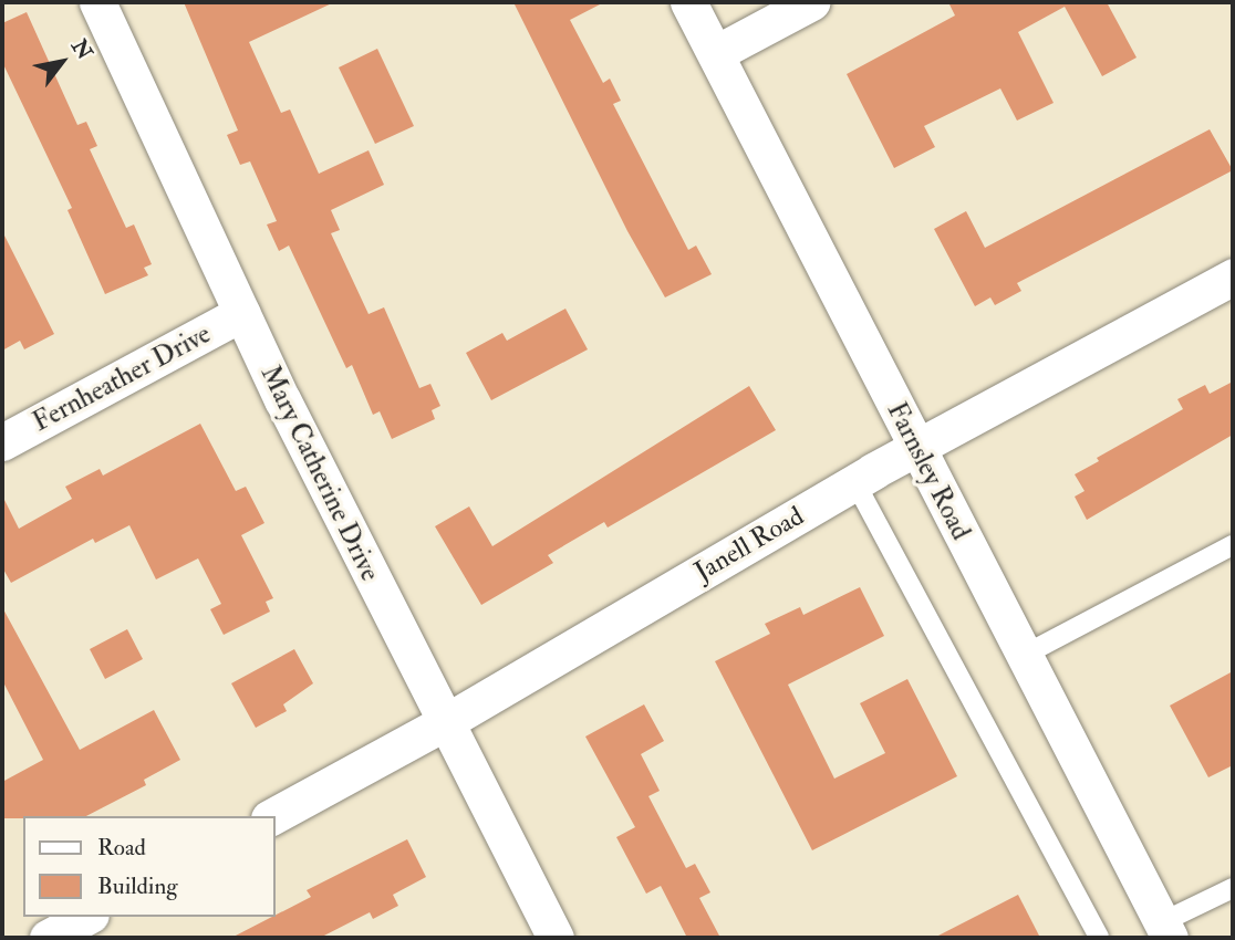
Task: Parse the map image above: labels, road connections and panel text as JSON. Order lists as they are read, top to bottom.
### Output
{
  "streets": {
    "street": [
      "Fernheather Drive",
      "Farnsley Road",
      "Mary Catherine Drive",
      "Janell Road"
    ]
  },
  "crossings": [
    ["Fernheather Drive", "Mary Catherine Drive"],
    ["Farnsley Road", "Janell Road"],
    ["Mary Catherine Drive", "Janell Road"]
  ],
  "legend": ["Road", "Building"],
  "north": "top right"
}
